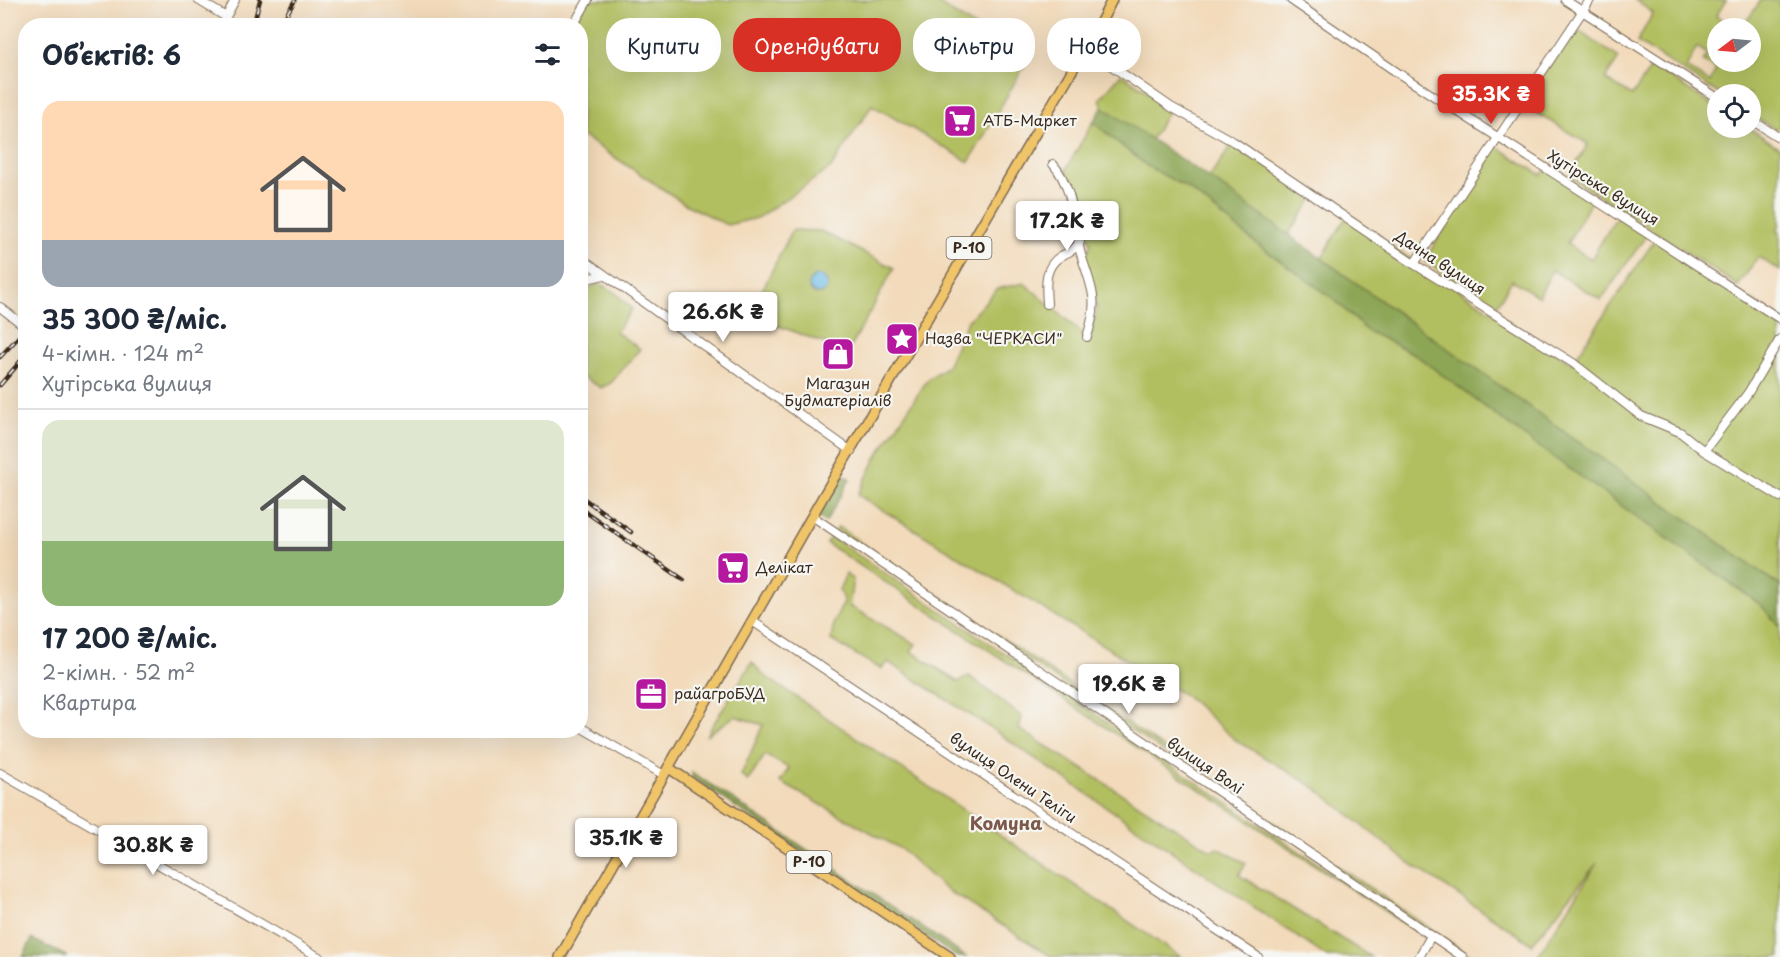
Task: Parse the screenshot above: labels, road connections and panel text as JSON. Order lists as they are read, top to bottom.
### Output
{
  "streets": {
    "main road": ["Р-10"],
    "street": [
      "Хутірська вулиця",
      "Дачна вулиця",
      "вулиця Волі",
      "вулиця Олени Теліги"
    ]
  },
  "crossings": [
    ["Р-10", "вулиця Волі"],
    ["Р-10", "вулиця Олени Теліги"]
  ],
  "districts": ["Комуна"],
  "places": {
    "supermarket": ["АТБ-Маркет", "Делікат"],
    "place": ["Назва \"ЧЕРКАСИ\""],
    "shop": ["Магазин Будматеріалів"],
    "office": ["райагроБУД"]
  },
  "north": "left",
  "page": {
    "chip": [
      "Купити",
      "Орендувати",
      "Фільтри",
      "Нове"
    ],
    "heading": "Об’єктів: 6",
    "price": [
      "35.3K ₴",
      "17.2K ₴",
      "26.6K ₴",
      "19.6K ₴",
      "35.1K ₴",
      "30.8K ₴"
    ],
    "list": [
      {
        "name": "35 300 ₴/міс.",
        "note": "4-кімн. · 124 m² · Хутірська вулиця"
      },
      {
        "name": "17 200 ₴/міс.",
        "note": "2-кімн. · 52 m² · Квартира"
      }
    ]
  }
}
